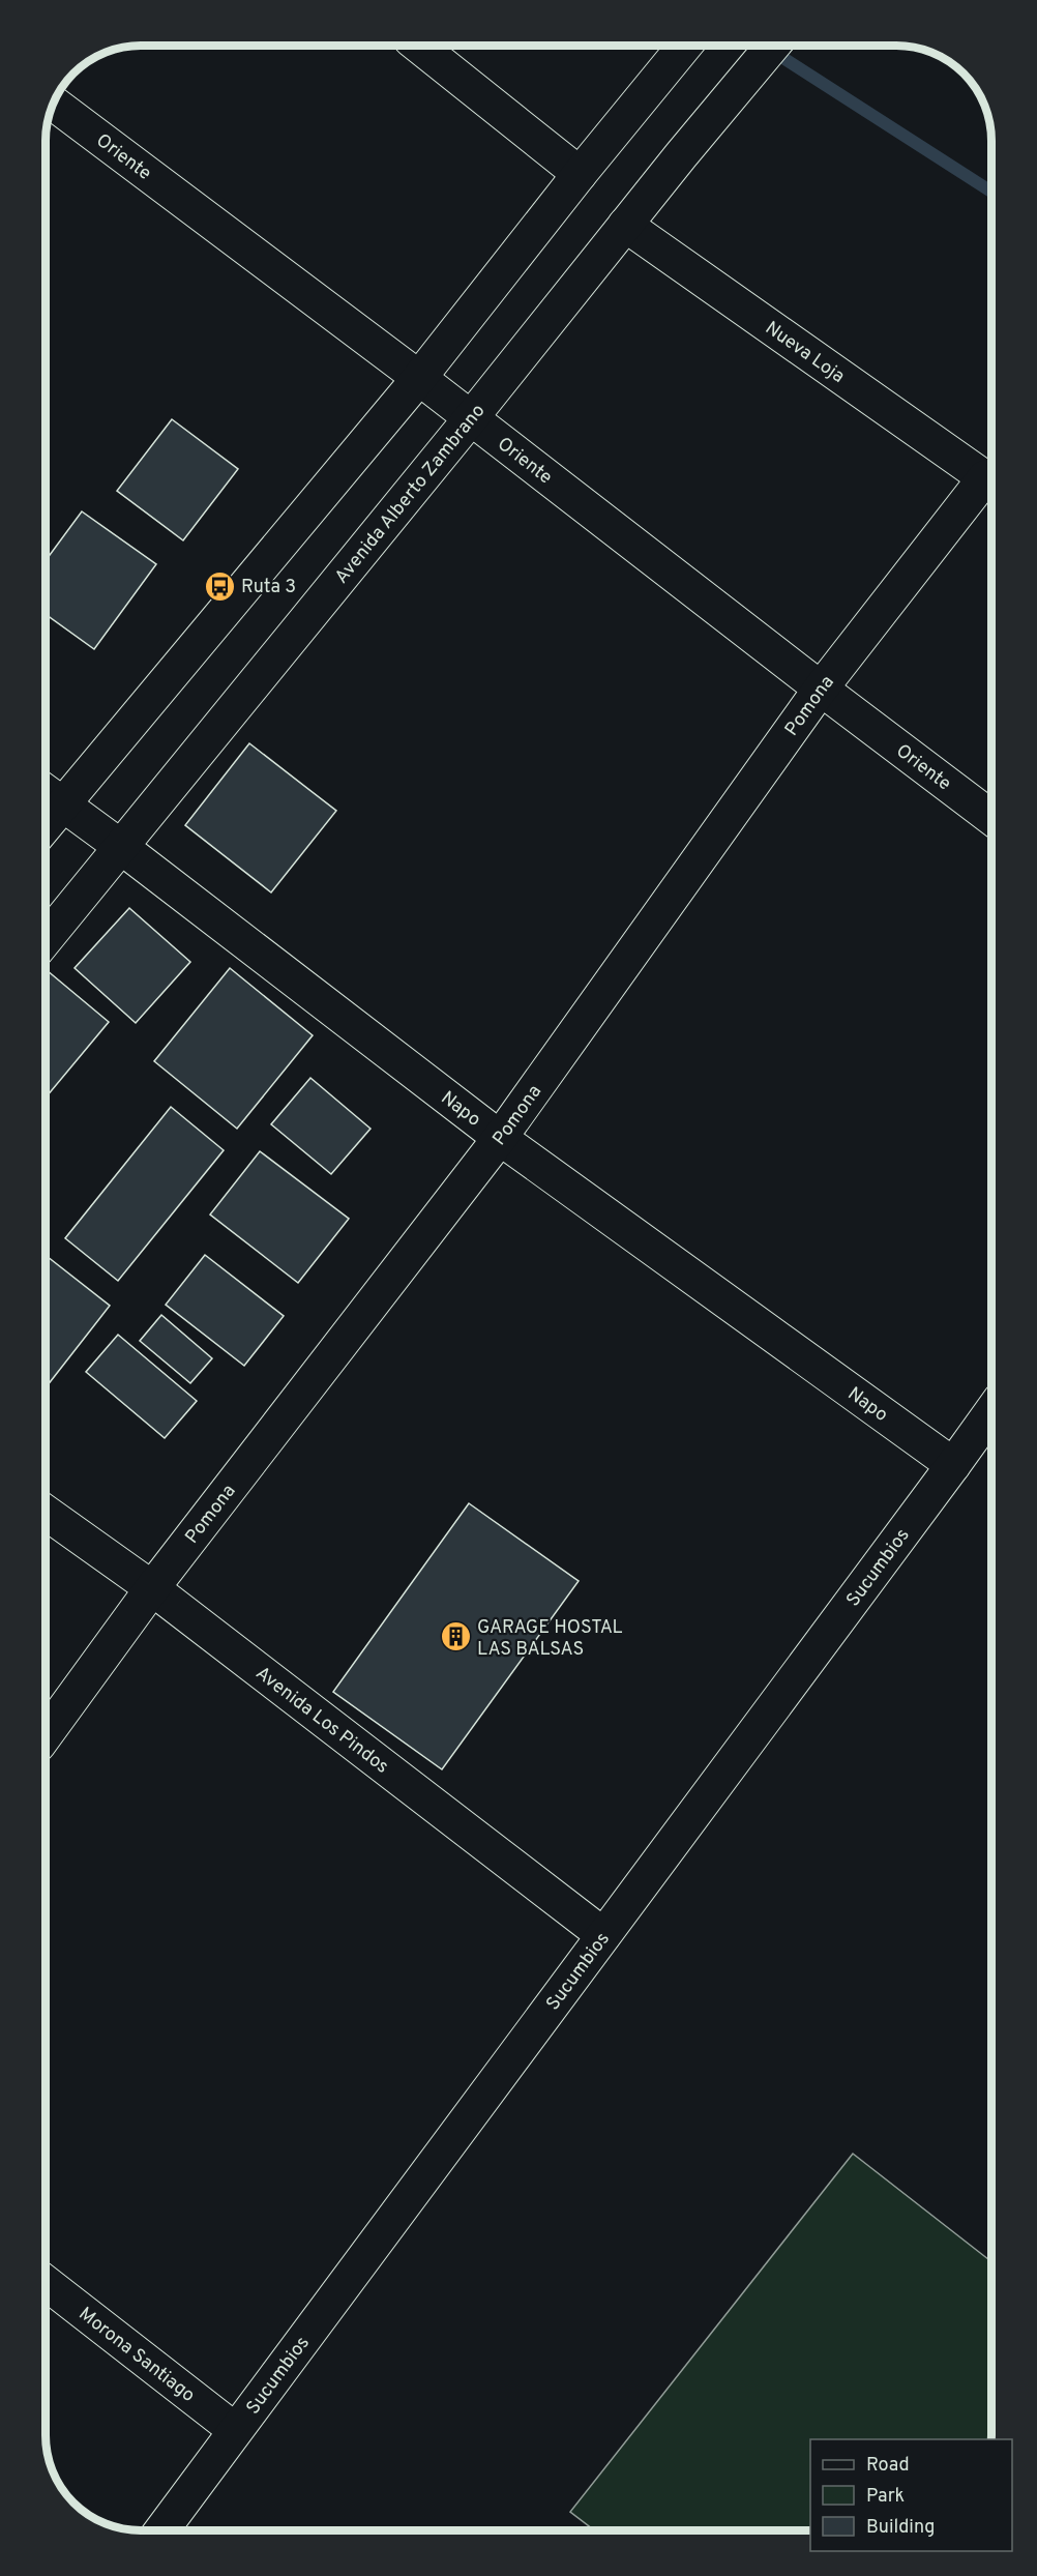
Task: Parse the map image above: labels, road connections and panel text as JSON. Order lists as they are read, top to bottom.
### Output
{
  "streets": {
    "main road": [
      "Oriente",
      "Nueva Loja",
      "Avenida Alberto Zambrano",
      "Pomona",
      "Napo",
      "Sucumbios",
      "Avenida Los Pindos",
      "Morona Santiago"
    ]
  },
  "crossings": [
    ["Oriente", "Avenida Alberto Zambrano"],
    ["Oriente", "Pomona"],
    ["Nueva Loja", "Avenida Alberto Zambrano"],
    ["Nueva Loja", "Pomona"],
    ["Avenida Alberto Zambrano", "Napo"],
    ["Pomona", "Napo"],
    ["Pomona", "Avenida Los Pindos"],
    ["Napo", "Sucumbios"],
    ["Sucumbios", "Avenida Los Pindos"],
    ["Sucumbios", "Morona Santiago"]
  ],
  "places": {
    "bus stop": ["Ruta 3"],
    "building": ["GARAGE HOSTAL LAS BALSAS"]
  },
  "legend": ["Road", "Park", "Building"]
}
